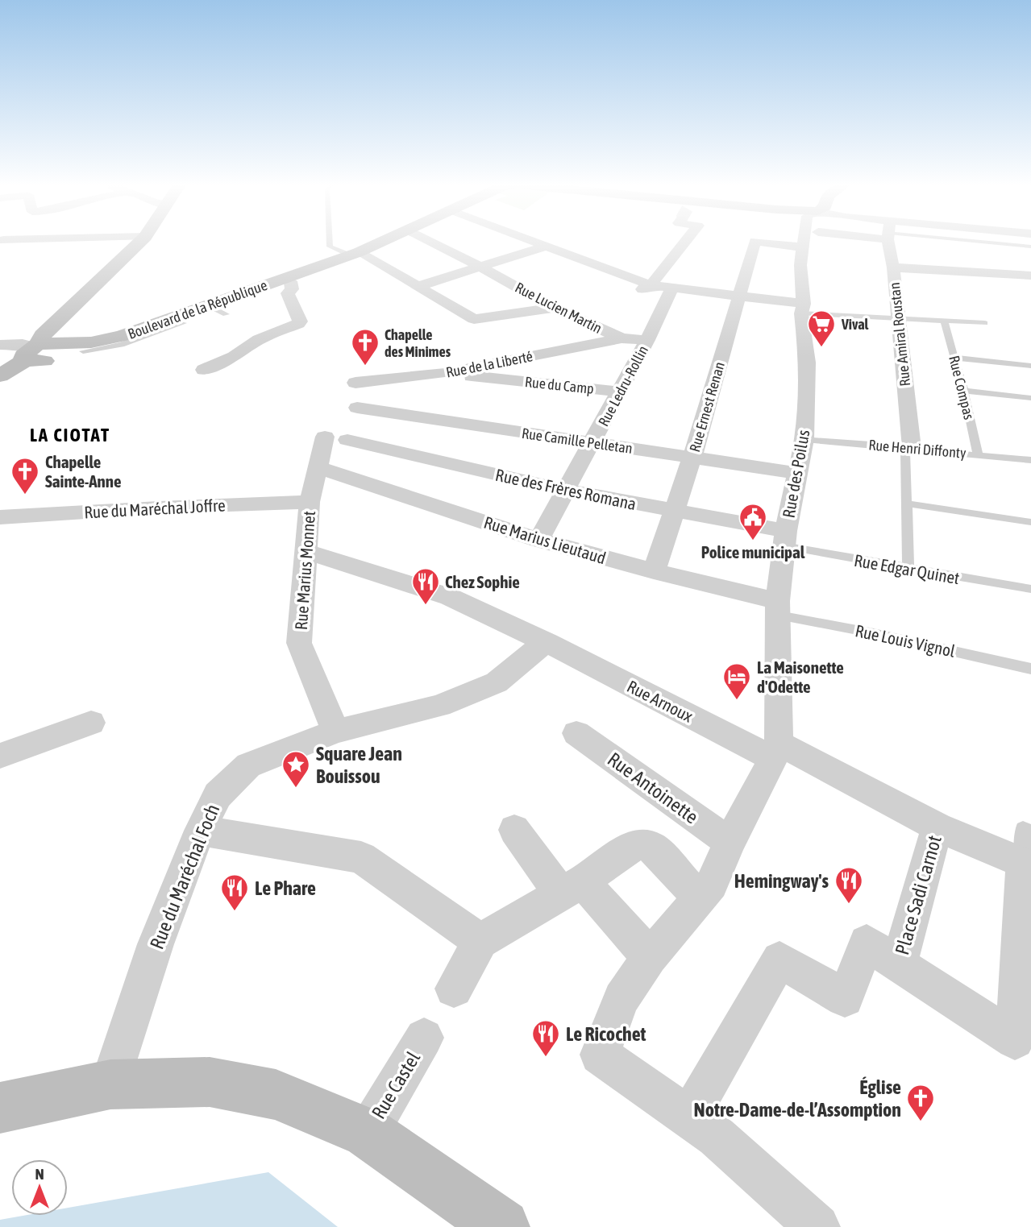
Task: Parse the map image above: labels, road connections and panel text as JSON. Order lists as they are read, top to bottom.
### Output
{
  "streets": {
    "street": [
      "Rue Lucien Martin",
      "Boulevard de la République",
      "Rue Amiral Roustan",
      "Rue de la Liberté",
      "Rue du Camp",
      "Rue Ledru-Rollin",
      "Rue Ernest Renan",
      "Rue Camille Pelletan",
      "Rue des Poilus",
      "Rue des Frères Romana",
      "Rue du Maréchal Joffre",
      "Rue Marius Lieutaud",
      "Rue Marius Monnet",
      "Rue Arnoux",
      "Rue Antoinette",
      "Rue du Maréchal Foch",
      "Place Sadi Carnot",
      "Rue Castel"
    ],
    "lane": [
      "Rue Compas",
      "Rue Henri Diffonty",
      "Rue Edgar Quinet",
      "Rue Louis Vignol"
    ]
  },
  "crossings": [
    ["Rue Lucien Martin", "Rue de la Liberté"],
    ["Rue Amiral Roustan", "Rue Henri Diffonty"],
    ["Rue de la Liberté", "Rue du Camp"],
    ["Rue du Camp", "Rue Ledru-Rollin"],
    ["Rue Ledru-Rollin", "Rue Camille Pelletan"],
    ["Rue Ledru-Rollin", "Rue des Frères Romana"],
    ["Rue Ledru-Rollin", "Rue Marius Lieutaud"],
    ["Rue Compas", "Rue Henri Diffonty"],
    ["Rue Ernest Renan", "Rue Camille Pelletan"],
    ["Rue Ernest Renan", "Rue des Poilus"],
    ["Rue Ernest Renan", "Rue des Frères Romana"],
    ["Rue Ernest Renan", "Rue Marius Lieutaud"],
    ["Rue Camille Pelletan", "Rue des Poilus"],
    ["Rue Henri Diffonty", "Rue des Poilus"],
    ["Rue des Poilus", "Rue des Frères Romana"],
    ["Rue des Poilus", "Rue Marius Lieutaud"],
    ["Rue des Poilus", "Rue Edgar Quinet"],
    ["Rue des Poilus", "Rue Louis Vignol"],
    ["Rue des Poilus", "Rue Arnoux"],
    ["Rue des Frères Romana", "Rue Edgar Quinet"],
    ["Rue du Maréchal Joffre", "Rue Marius Monnet"],
    ["Rue Marius Lieutaud", "Rue Marius Monnet"],
    ["Rue Marius Lieutaud", "Rue Louis Vignol"],
    ["Rue Marius Monnet", "Rue Arnoux"],
    ["Rue Marius Monnet", "Rue du Maréchal Foch"],
    ["Rue Arnoux", "Rue du Maréchal Foch"],
    ["Rue Arnoux", "Place Sadi Carnot"]
  ],
  "districts": ["LA CIOTAT"],
  "places": {
    "supermarket": ["Vival"],
    "church": ["Chapelle des Minimes", "Chapelle Sainte-Anne", "Église Notre-Dame-de-l’Assomption"],
    "public building": ["Police municipal"],
    "restaurant": [
      "Chez Sophie",
      "Hemingway's",
      "Le Phare",
      "Le Ricochet"
    ],
    "hotel": ["La Maisonette d'Odette"],
    "place": ["Square Jean Bouissou"]
  },
  "north": "top"
}
